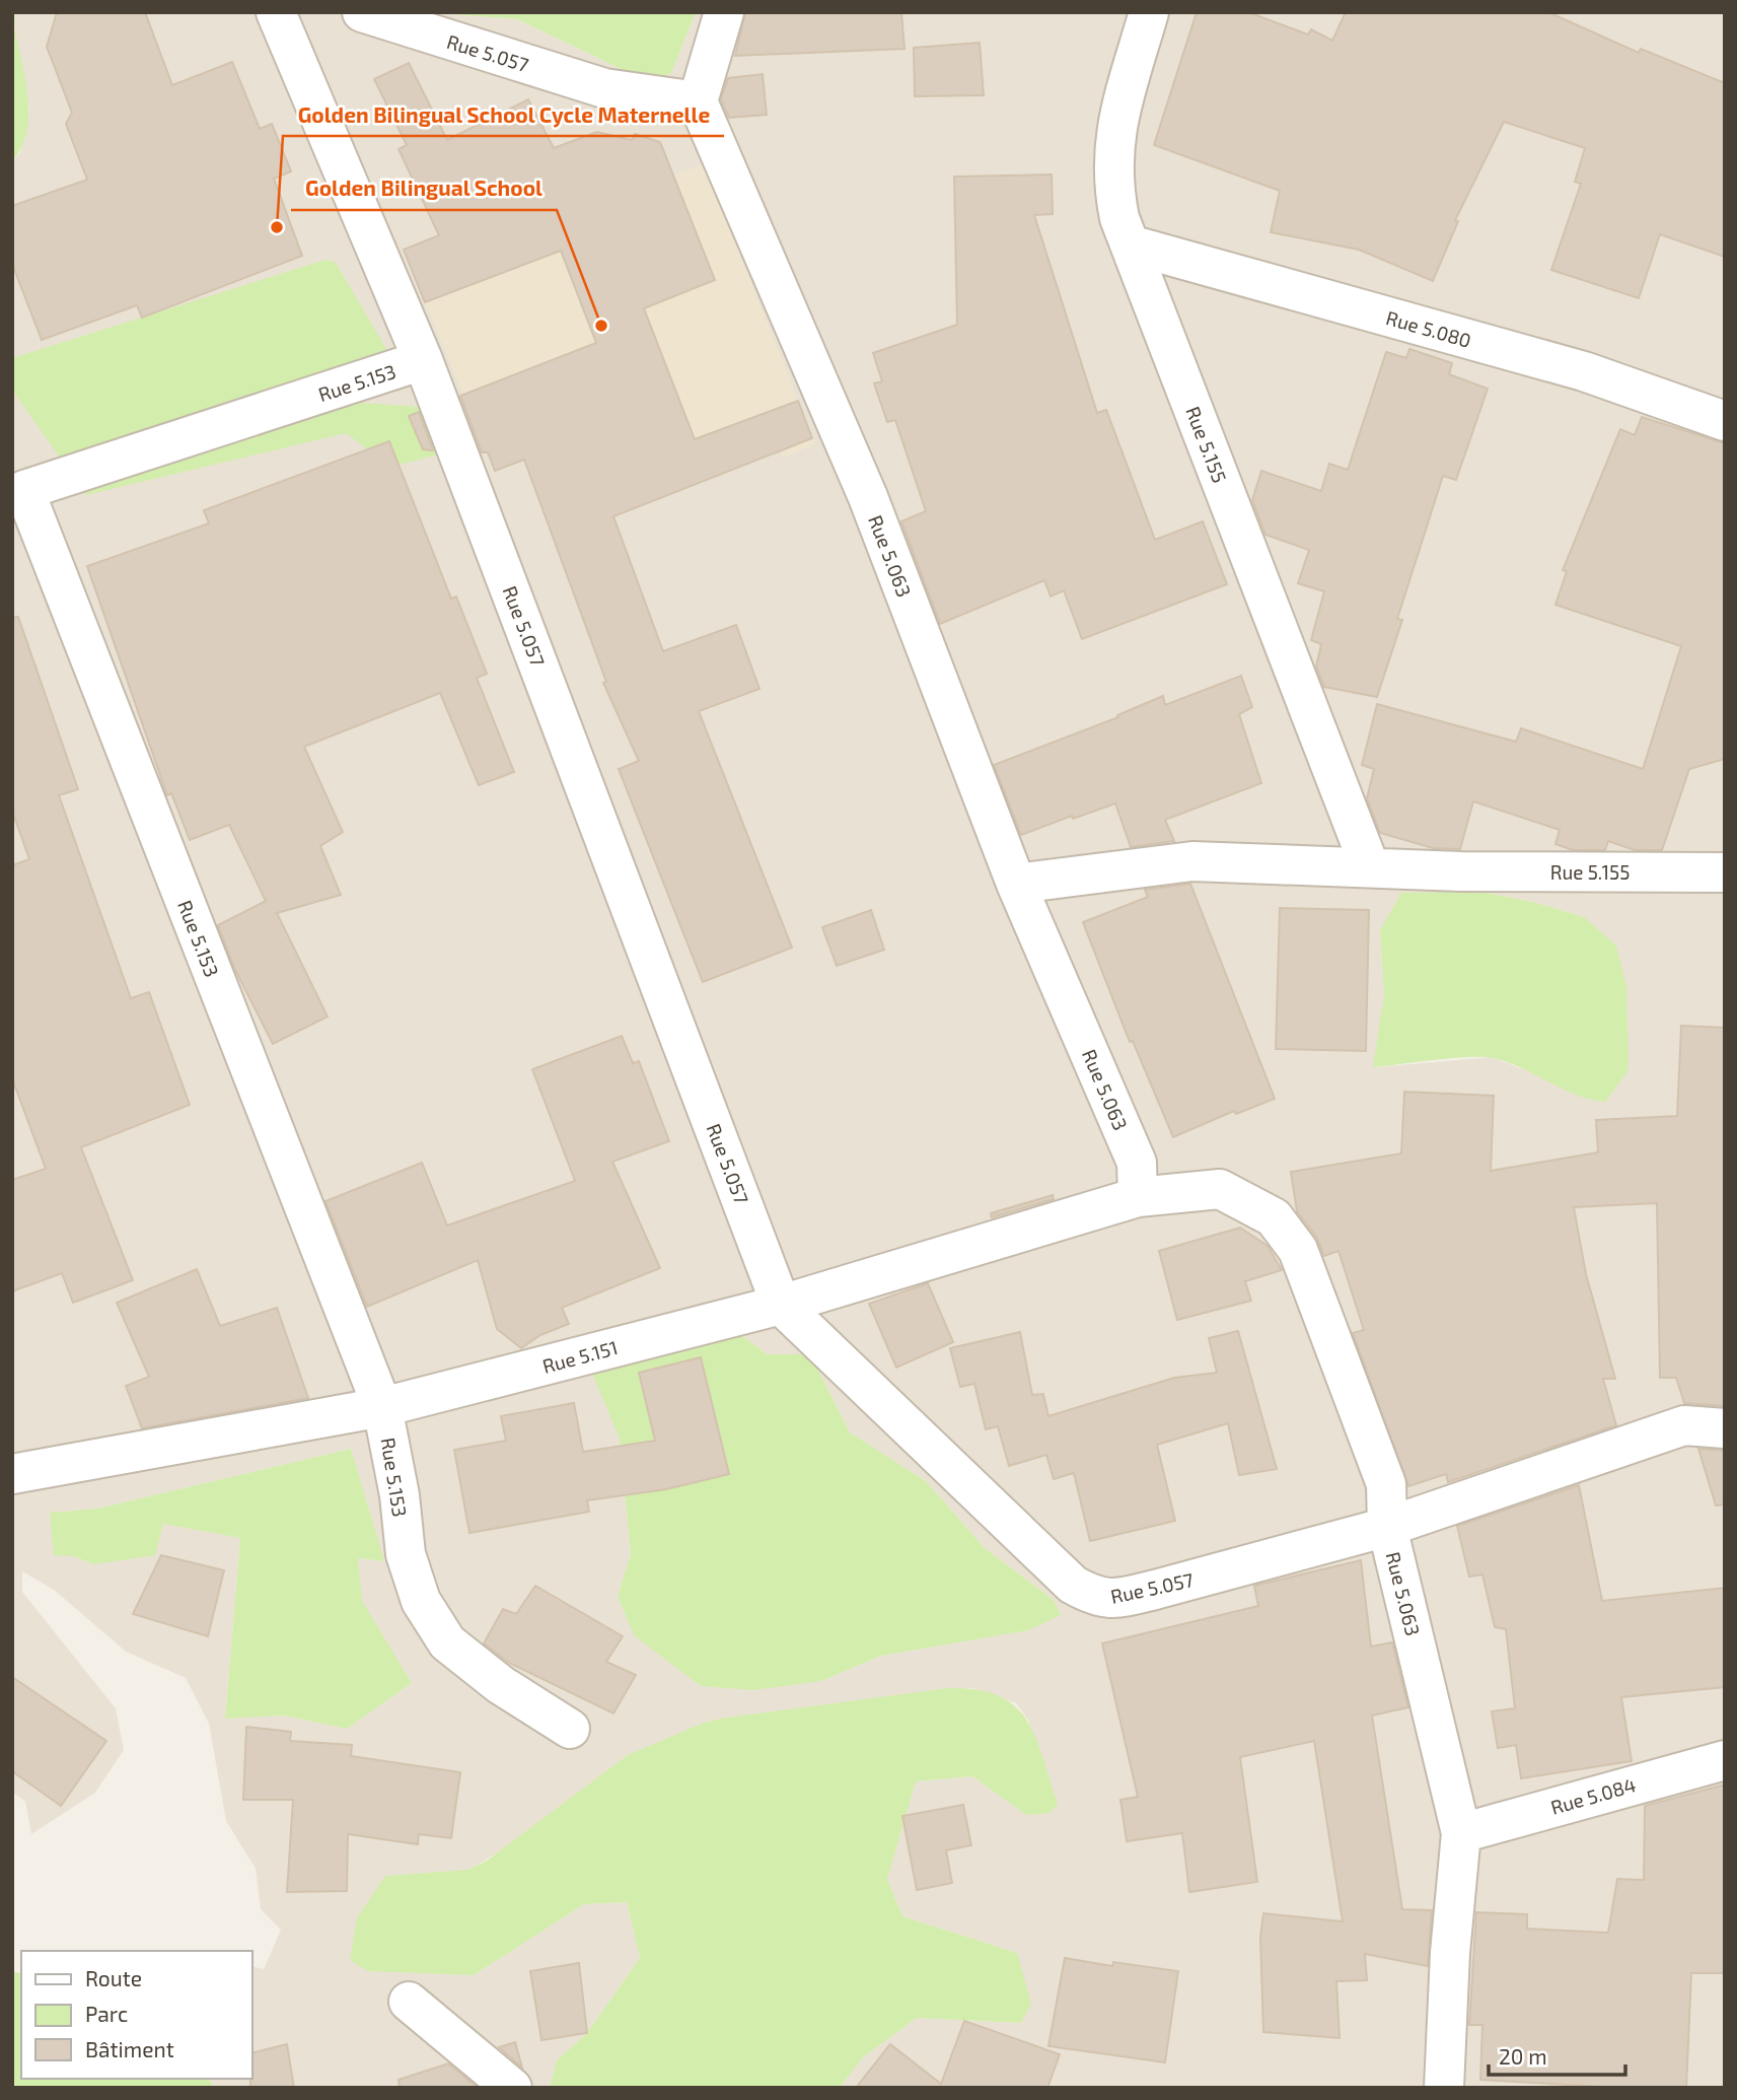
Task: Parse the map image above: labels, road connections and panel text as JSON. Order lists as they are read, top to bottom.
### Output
{
  "streets": {
    "street": [
      "Rue 5.057",
      "Rue 5.080",
      "Rue 5.153",
      "Rue 5.155",
      "Rue 5.063",
      "Rue 5.151",
      "Rue 5.084"
    ]
  },
  "crossings": [
    ["Rue 5.057", "Rue 5.153"],
    ["Rue 5.057", "Rue 5.063"],
    ["Rue 5.057", "Rue 5.151"],
    ["Rue 5.080", "Rue 5.155"],
    ["Rue 5.153", "Rue 5.151"],
    ["Rue 5.155", "Rue 5.063"],
    ["Rue 5.063", "Rue 5.151"],
    ["Rue 5.063", "Rue 5.084"]
  ],
  "places": ["Golden Bilingual School Cycle Maternelle", "Golden Bilingual School"],
  "legend": ["Route", "Parc", "Bâtiment"],
  "scale_bar": "20 m"
}
